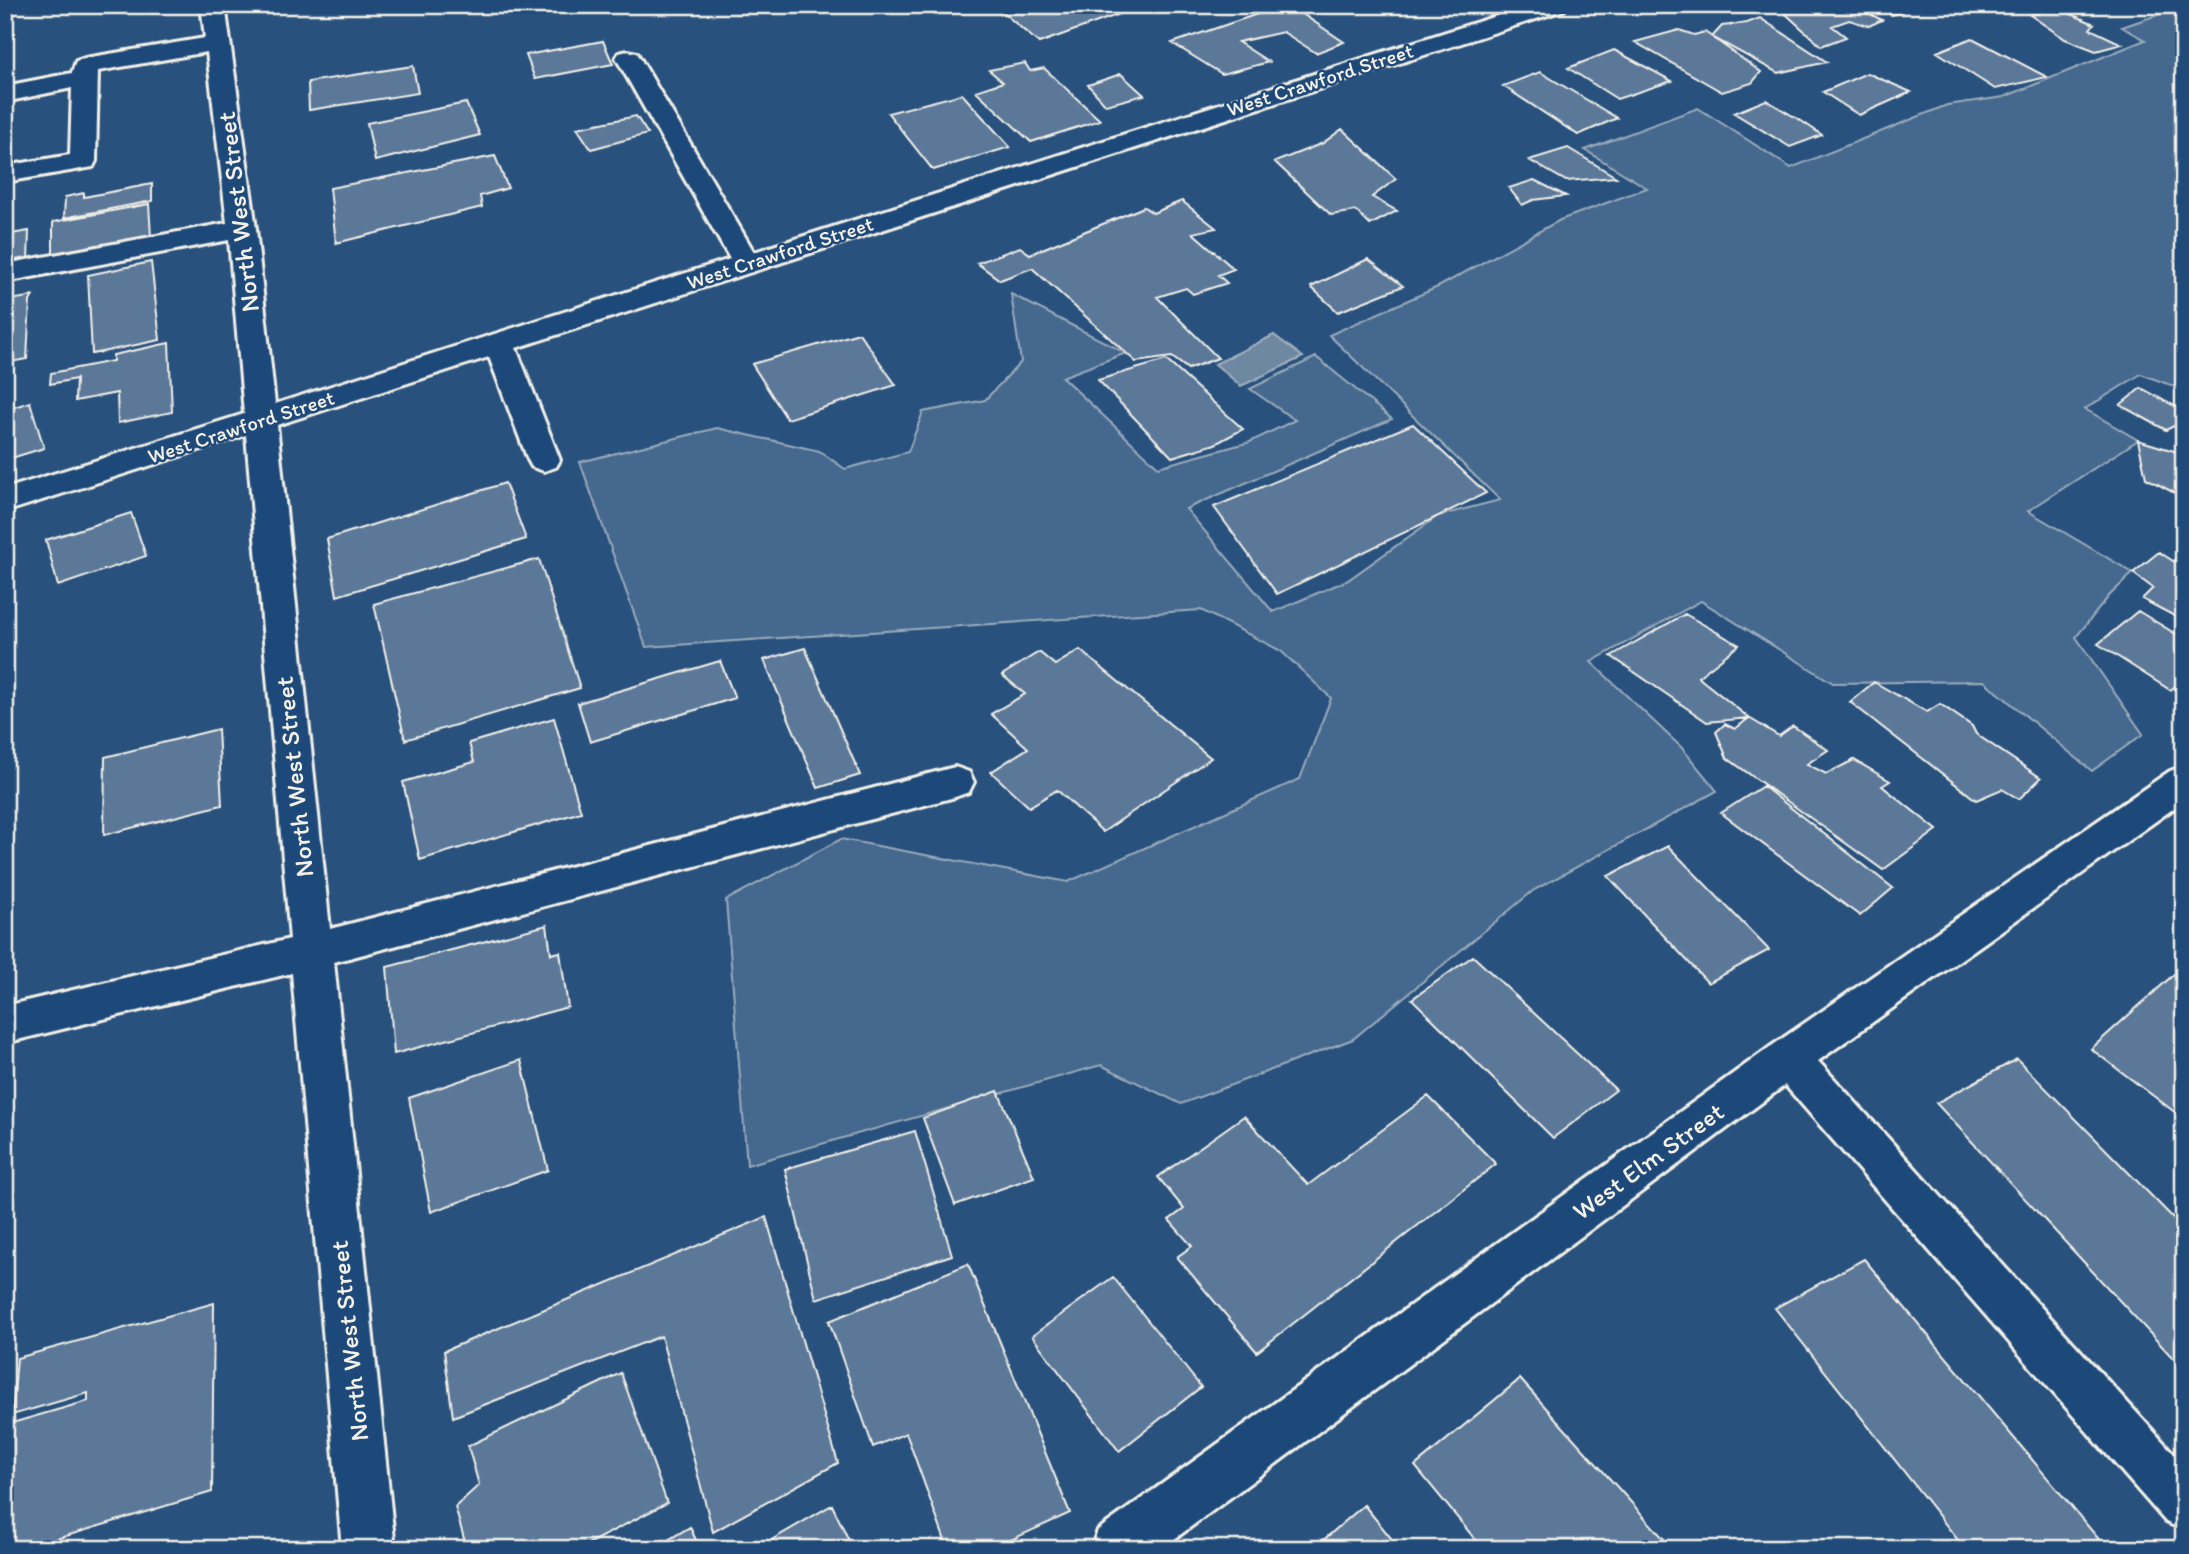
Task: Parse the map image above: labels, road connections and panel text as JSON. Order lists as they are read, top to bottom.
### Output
{
  "streets": {
    "street": ["West Crawford Street", "North West Street", "West Elm Street"]
  },
  "crossings": [
    ["West Crawford Street", "North West Street"]
  ]
}
